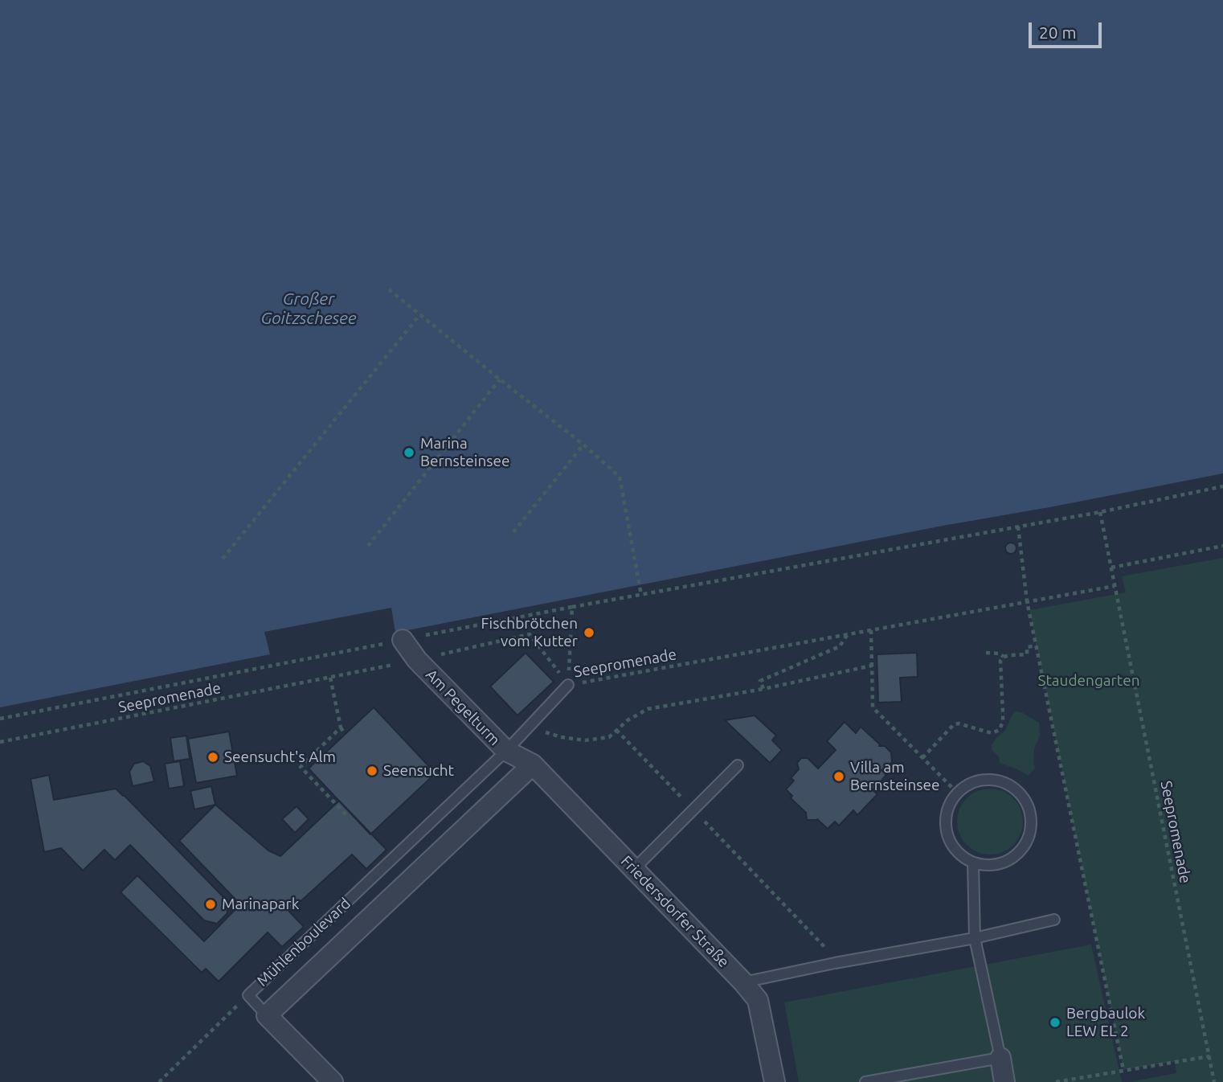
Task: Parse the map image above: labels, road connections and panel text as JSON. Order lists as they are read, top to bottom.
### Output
{
  "streets": {
    "street": ["Am Pegelturm", "Friedersdorfer Straße", "Mühlenboulevard"],
    "path": ["Seepromenade"]
  },
  "crossings": [
    ["Seepromenade", "Am Pegelturm"],
    ["Seepromenade", "Mühlenboulevard"],
    ["Am Pegelturm", "Friedersdorfer Straße"],
    ["Am Pegelturm", "Mühlenboulevard"],
    ["Friedersdorfer Straße", "Mühlenboulevard"]
  ],
  "water": ["Großer Goitzschesee"],
  "parks": ["Staudengarten"],
  "places": [
    "Marina Bernsteinsee",
    "Fischbrötchen vom Kutter",
    "Seensucht's Alm",
    "Seensucht",
    "Villa am Bernsteinsee",
    "Marinapark",
    "Bergbaulok LEW EL 2"
  ],
  "scale_bar": "20 m"
}
